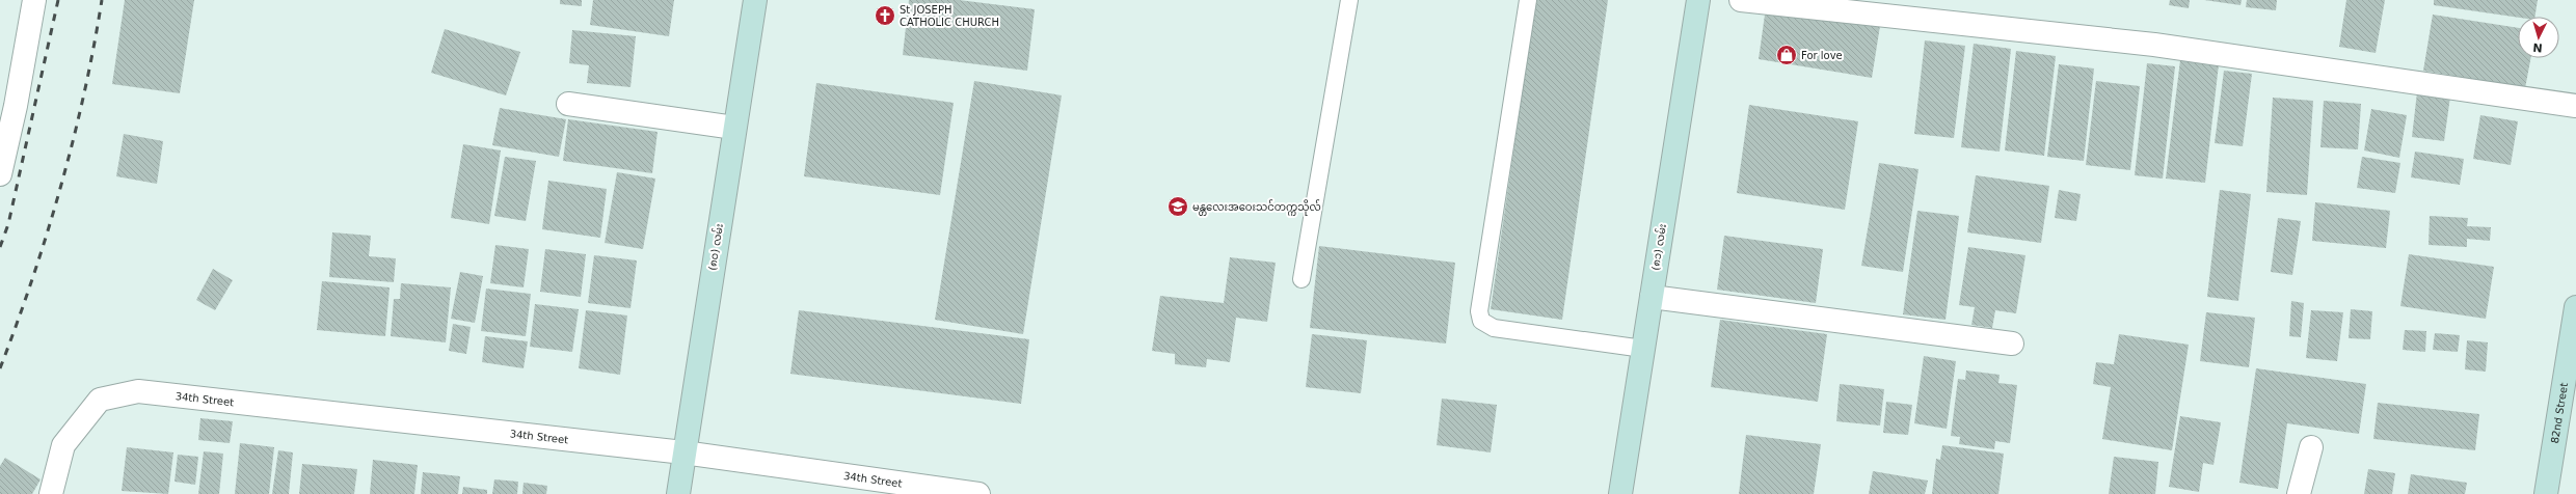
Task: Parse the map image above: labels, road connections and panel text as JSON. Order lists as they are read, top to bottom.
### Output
{
  "streets": {
    "street": [
      "(၈၀) လမ်း",
      "(၈၁) လမ်း",
      "34th Street",
      "82nd Street"
    ]
  },
  "crossings": [
    ["(၈၀) လမ်း", "34th Street"]
  ],
  "places": {
    "church": ["St JOSEPH CATHOLIC CHURCH"],
    "shop": ["For love"],
    "school or university": ["မန္တလေးအဝေးသင်တက္ကသိုလ်"]
  },
  "north": "bottom"
}
